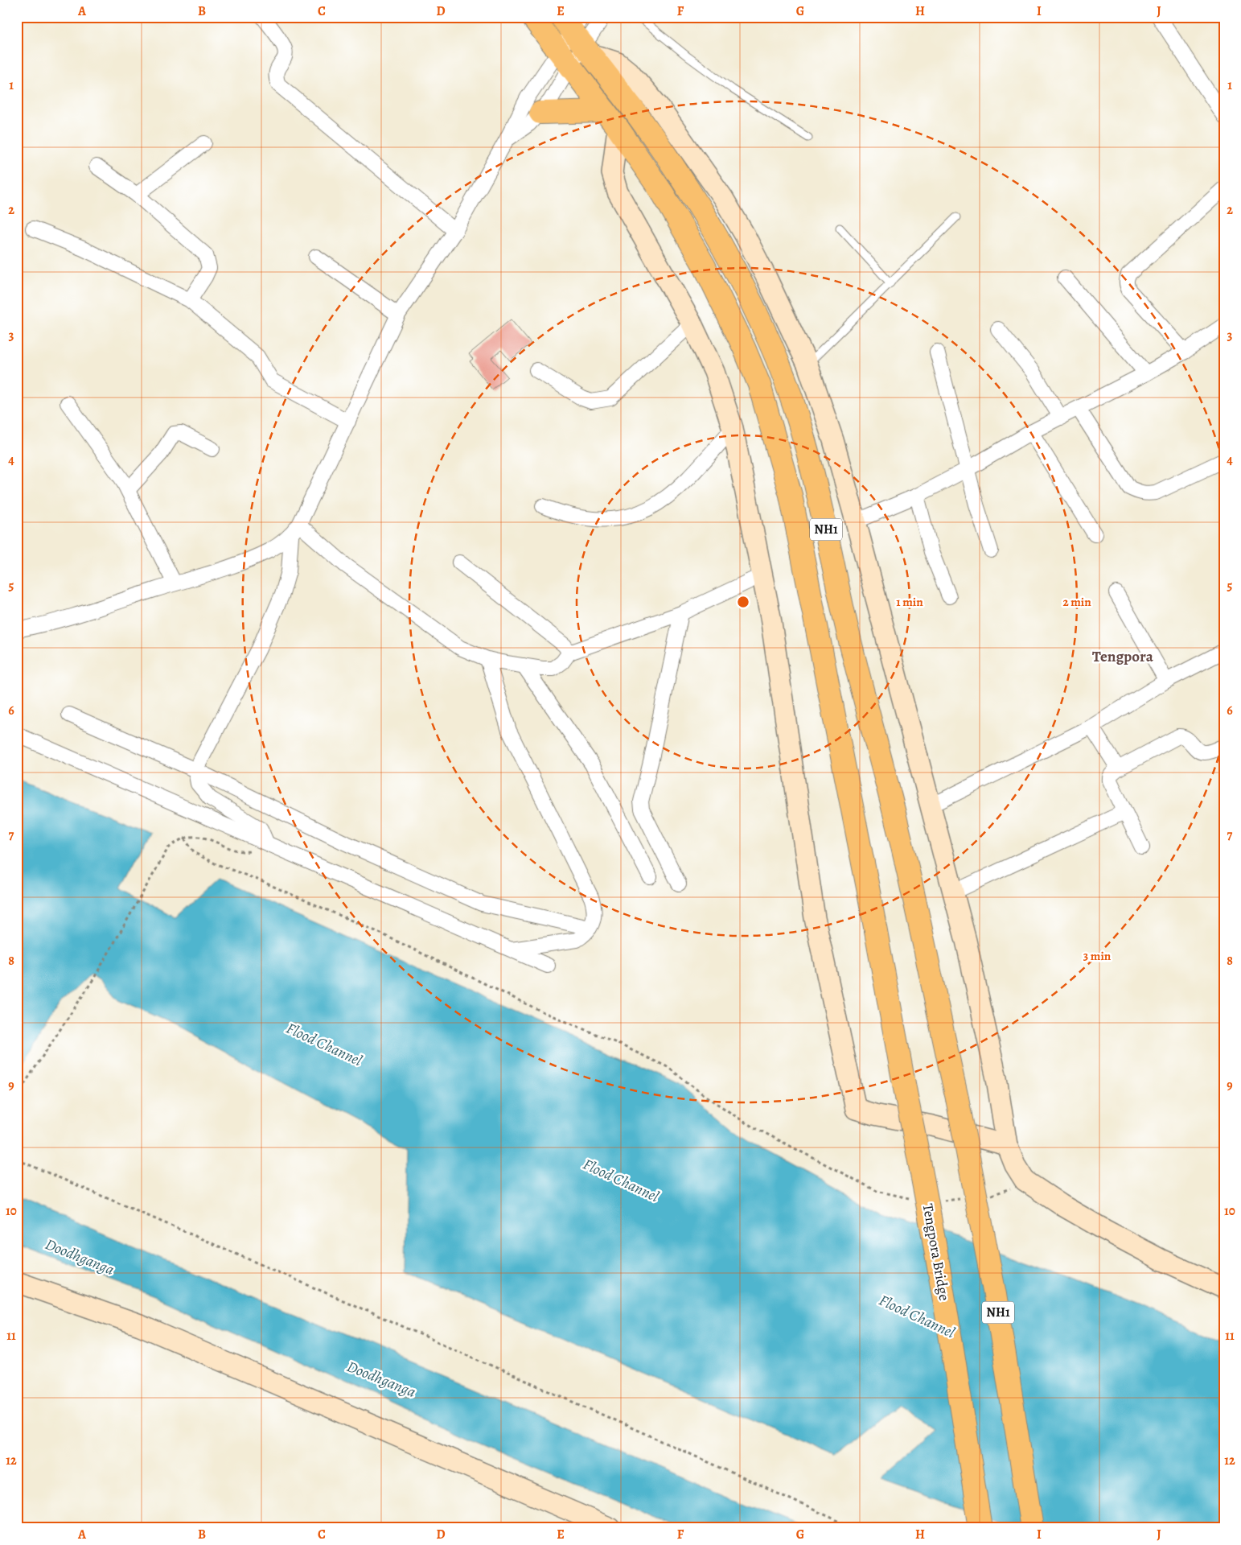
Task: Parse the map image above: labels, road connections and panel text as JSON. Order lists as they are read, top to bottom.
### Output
{
  "streets": {
    "highway": ["NH1", "Tengpora Bridge"]
  },
  "crossings": [
    ["NH1", "Tengpora Bridge"]
  ],
  "districts": ["Tengpora"],
  "water": ["Flood Channel", "Doodhganga"],
  "grid": {
    "columns": [
      "A",
      "B",
      "C",
      "D",
      "E",
      "F",
      "G",
      "H",
      "I",
      "J"
    ],
    "rows": [
      "1",
      "2",
      "3",
      "4",
      "5",
      "6",
      "7",
      "8",
      "9",
      "10",
      "11",
      "12"
    ]
  },
  "rings": ["1 min", "2 min", "3 min"]
}
